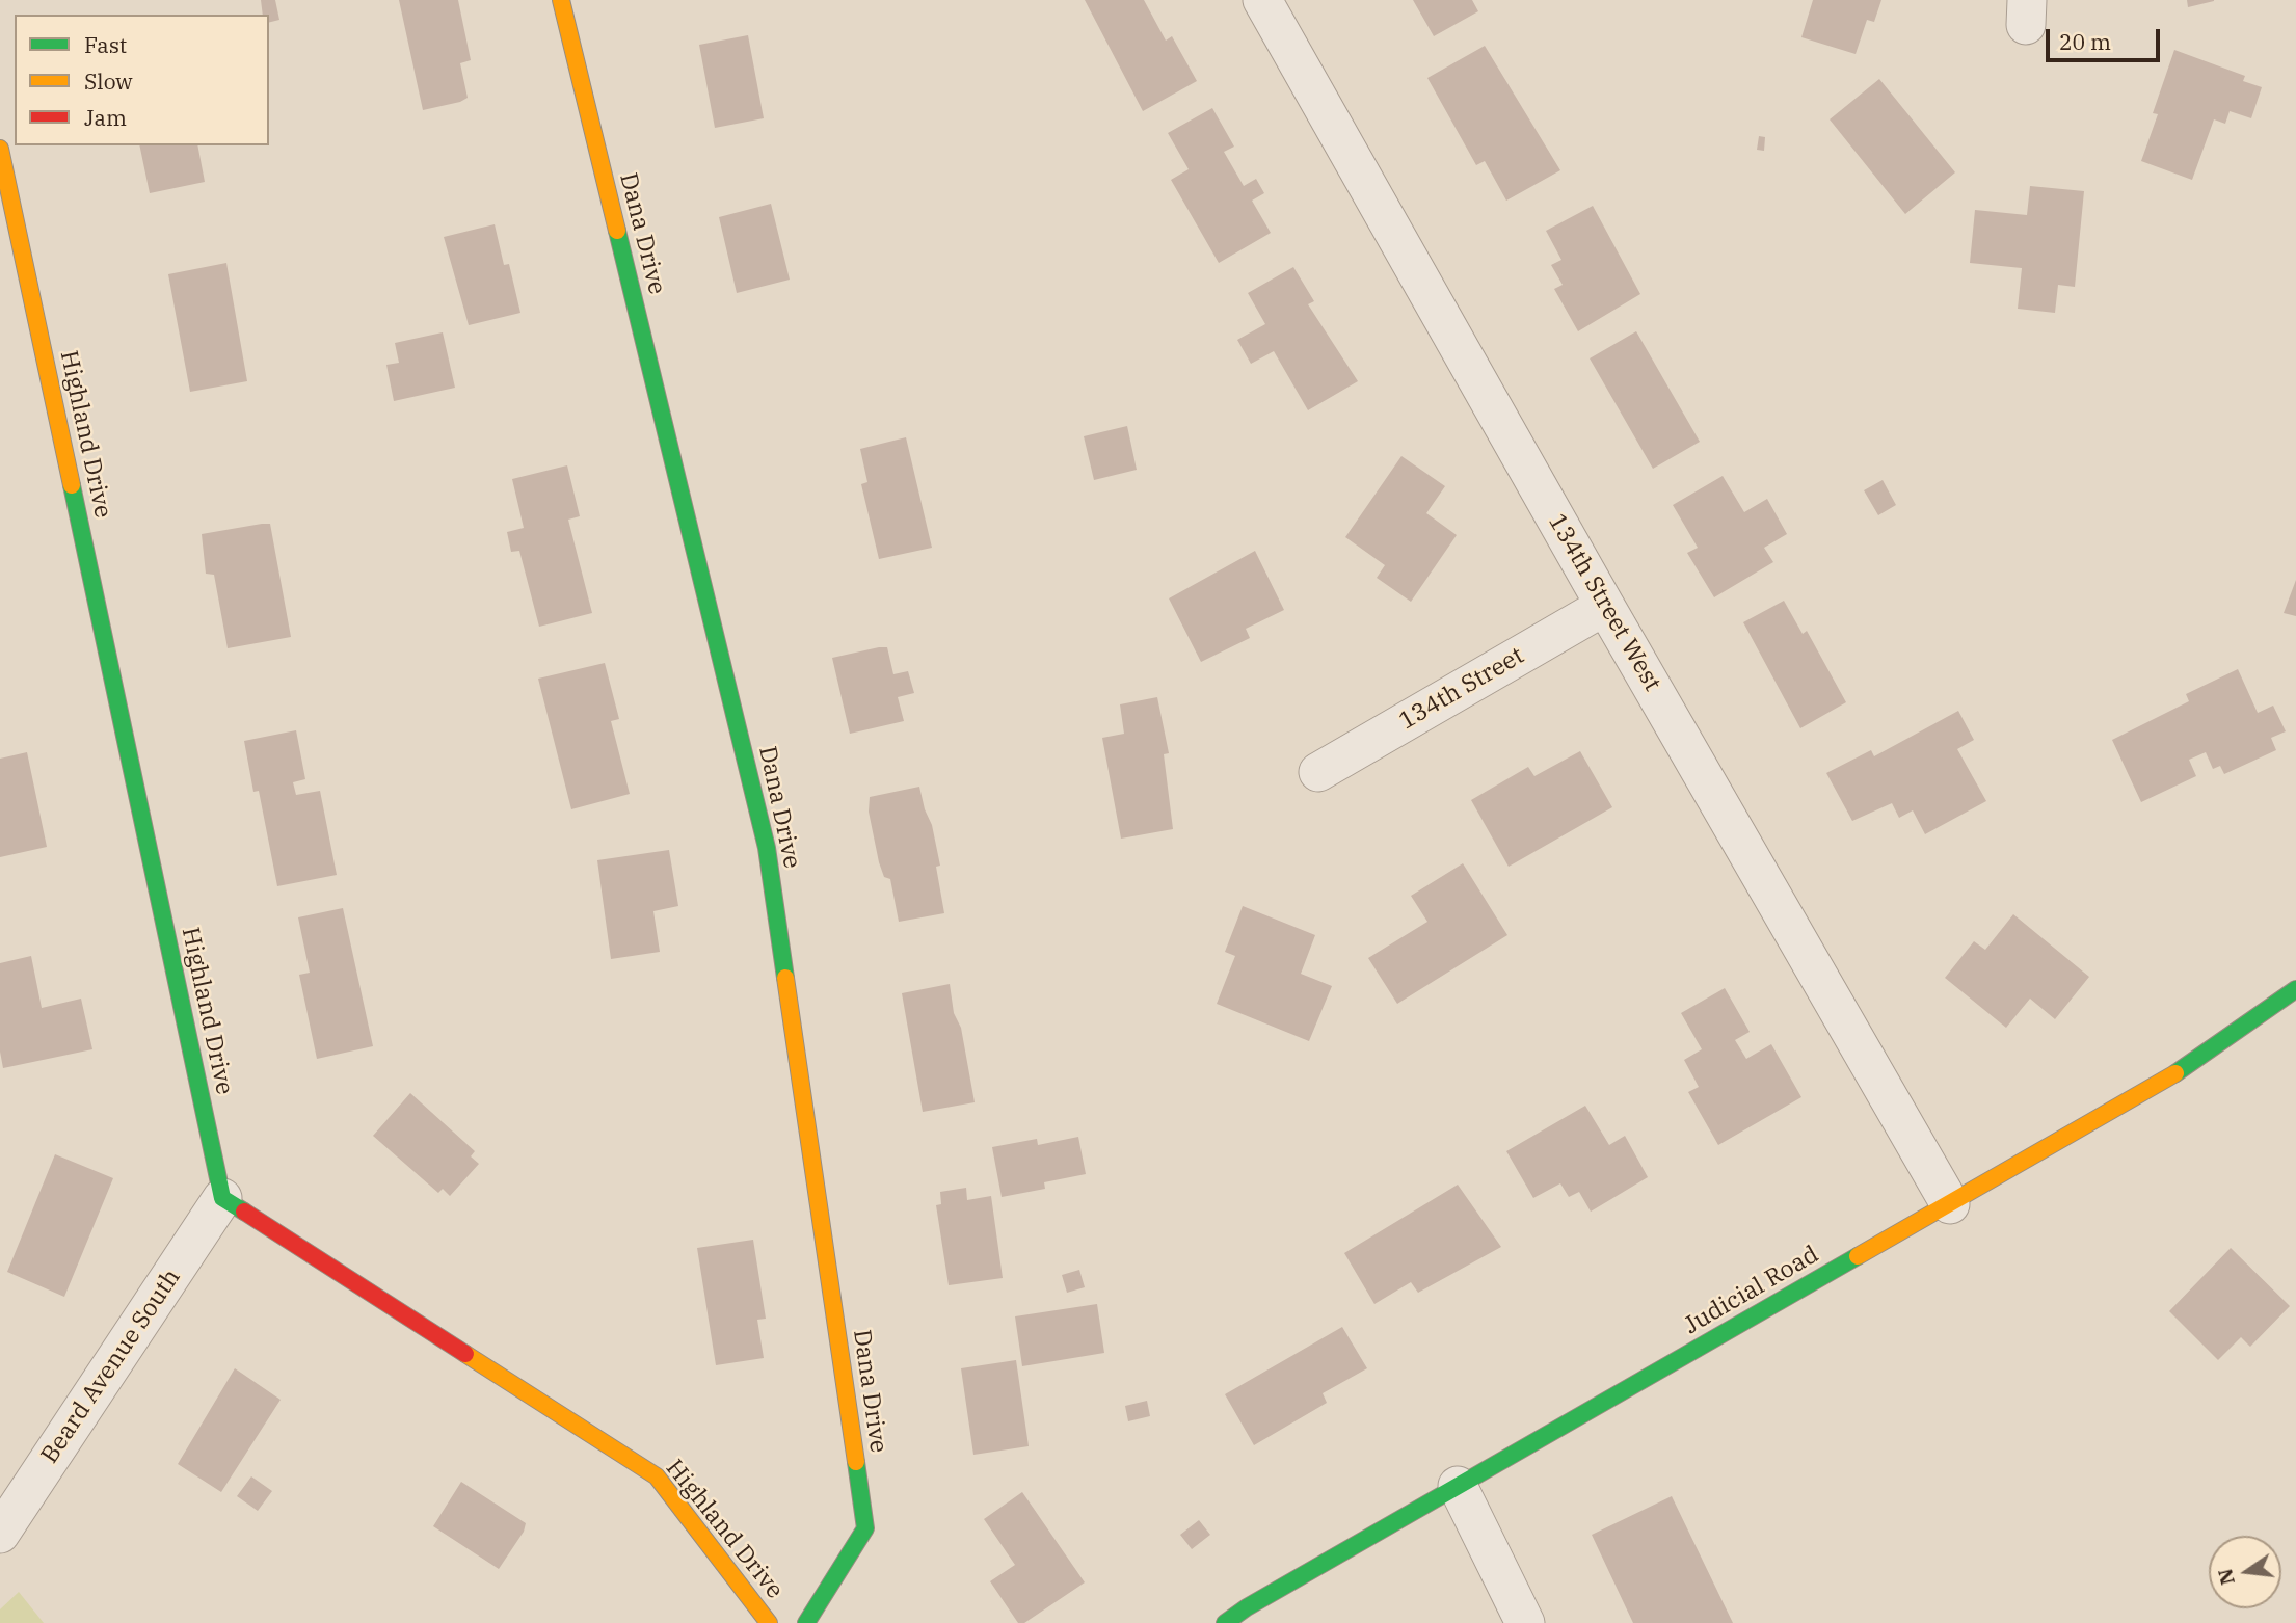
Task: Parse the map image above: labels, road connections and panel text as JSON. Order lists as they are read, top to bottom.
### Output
{
  "streets": {
    "street": [
      "Dana Drive",
      "Highland Drive",
      "134th Street West",
      "134th Street",
      "Judicial Road",
      "Beard Avenue South"
    ]
  },
  "crossings": [
    ["Highland Drive", "Beard Avenue South"],
    ["134th Street West", "134th Street"],
    ["134th Street West", "Judicial Road"]
  ],
  "legend": ["Fast", "Slow", "Jam"],
  "scale_bar": "20 m",
  "north": "left"
}
